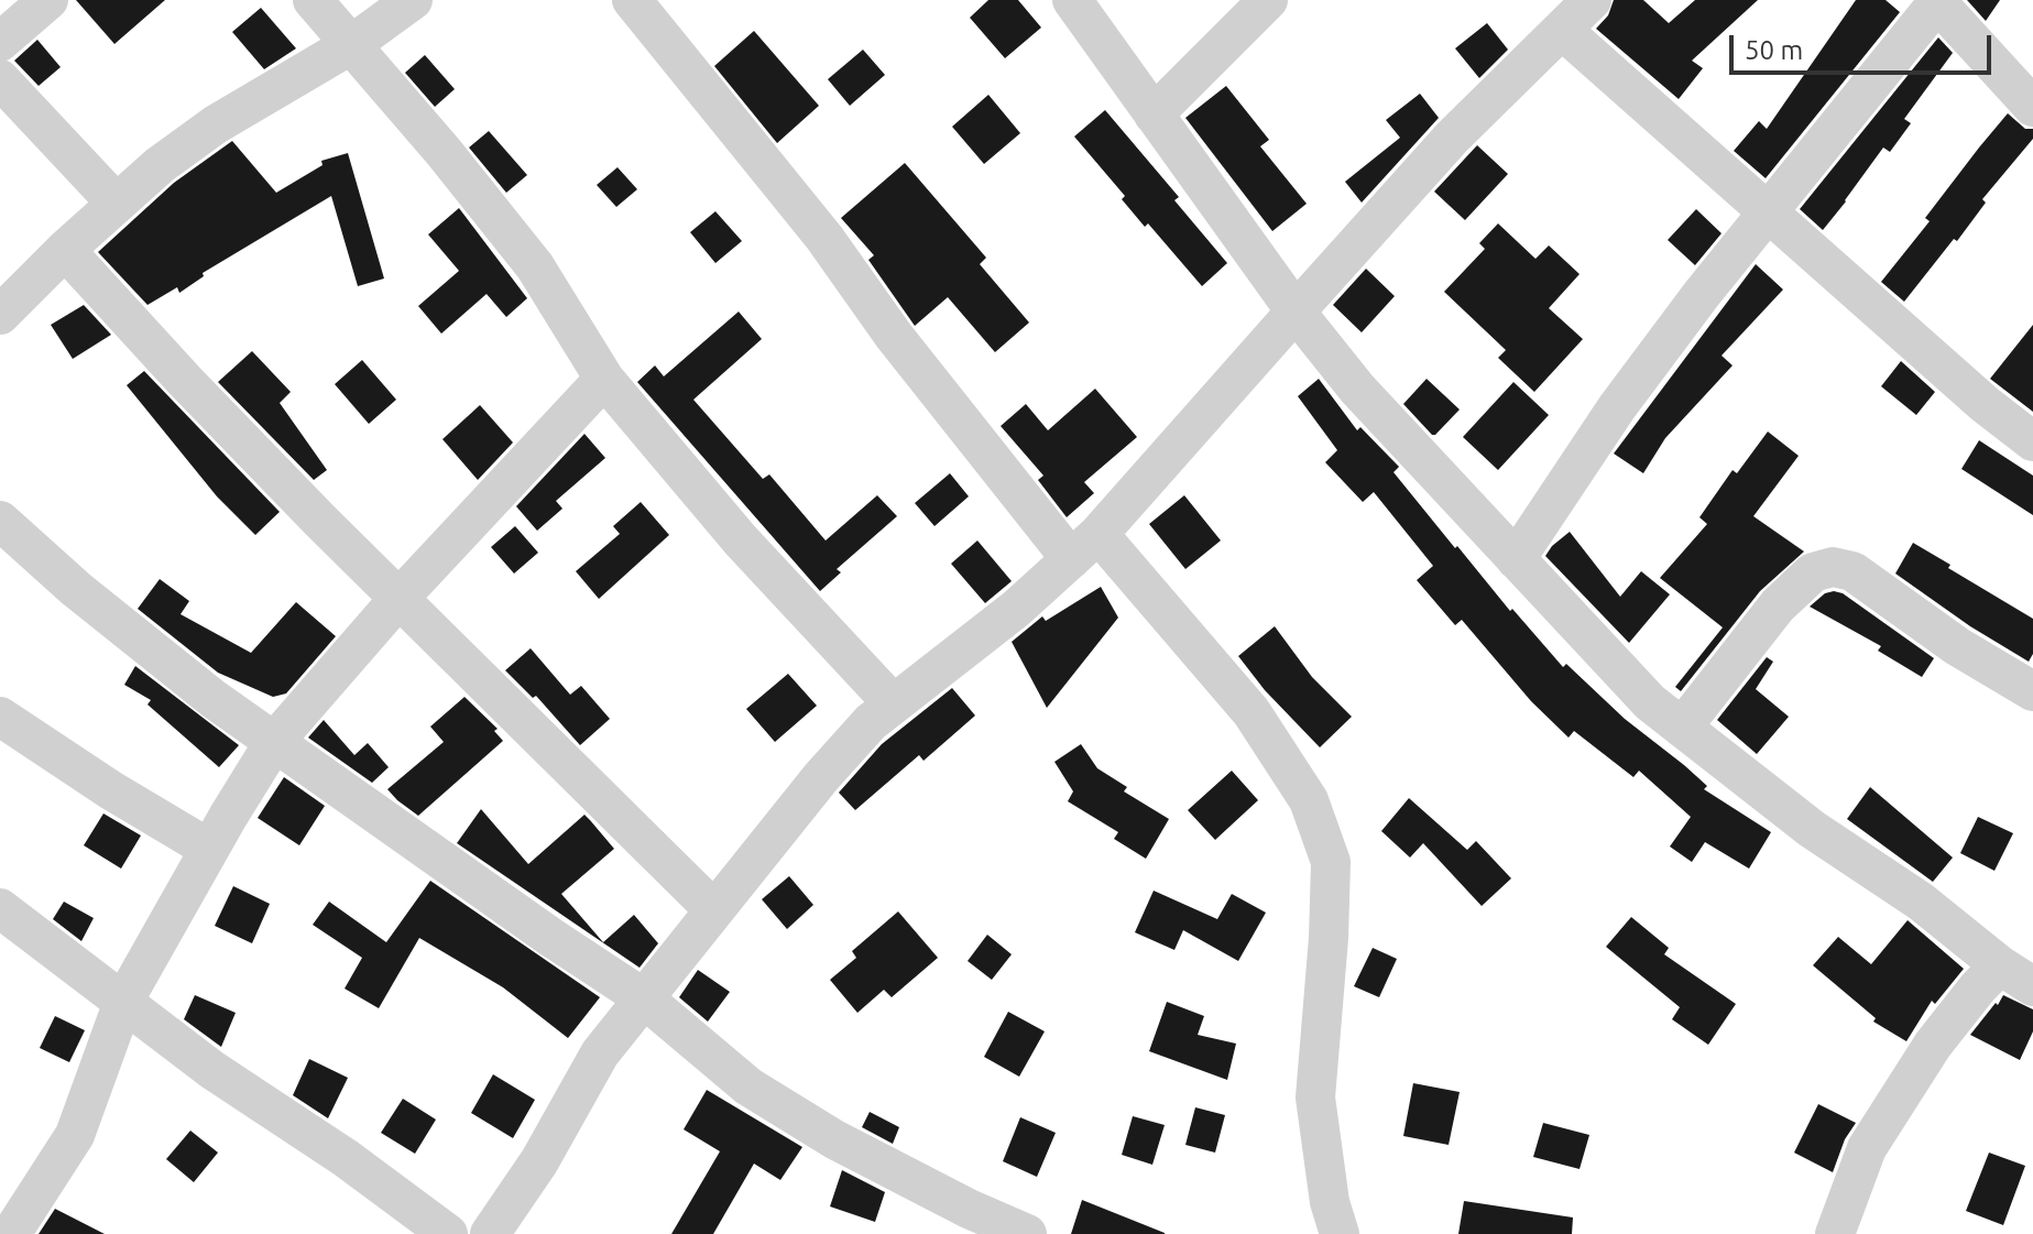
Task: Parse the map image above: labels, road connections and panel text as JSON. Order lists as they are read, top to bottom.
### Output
{
  "scale_bar": "50 m"
}
